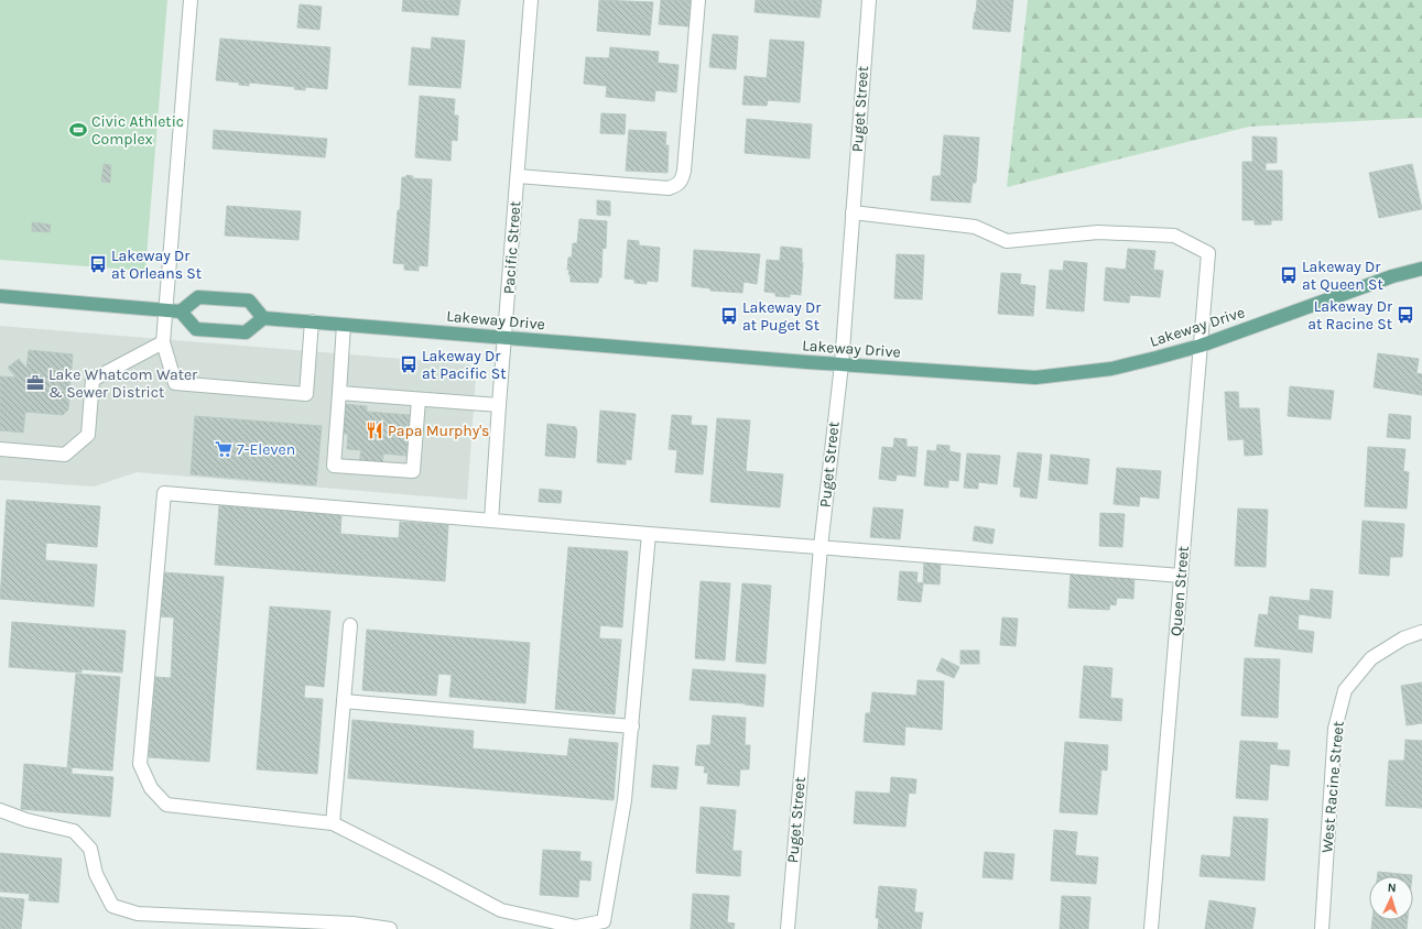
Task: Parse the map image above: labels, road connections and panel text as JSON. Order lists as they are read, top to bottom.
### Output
{
  "streets": {
    "main road": ["Lakeway Drive"],
    "street": [
      "Puget Street",
      "Pacific Street",
      "Queen Street",
      "West Racine Street"
    ]
  },
  "crossings": [
    ["Puget Street", "Lakeway Drive"],
    ["Puget Street", "Queen Street"],
    ["Pacific Street", "Lakeway Drive"],
    ["Lakeway Drive", "Queen Street"]
  ],
  "places": {
    "sports": ["Civic Athletic Complex"],
    "bus stop": [
      "Lakeway Dr at Orleans St",
      "Lakeway Dr at Queen St",
      "Lakeway Dr at Racine St",
      "Lakeway Dr at Puget St",
      "Lakeway Dr at Pacific St"
    ],
    "office": ["Lake Whatcom Water & Sewer District"],
    "restaurant": ["Papa Murphy's"],
    "supermarket": ["7-Eleven"]
  },
  "north": "top"
}
